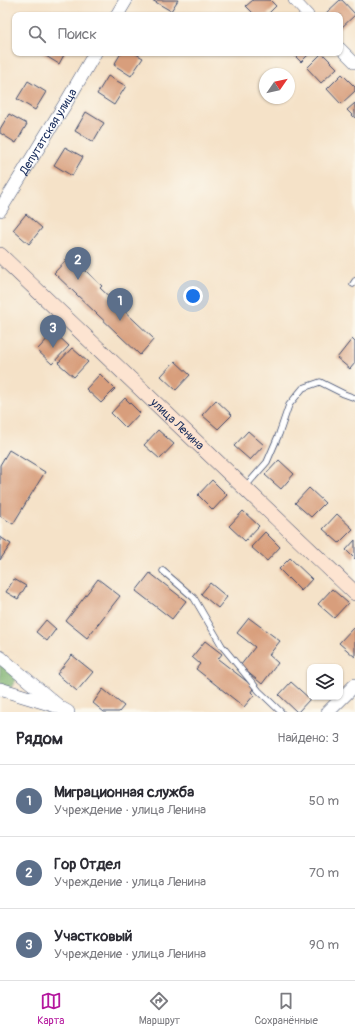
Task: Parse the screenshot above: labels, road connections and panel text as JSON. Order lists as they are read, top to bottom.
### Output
{
  "streets": {
    "main road": ["улица Ленина"],
    "street": ["Депутатская улица"]
  },
  "north": "top right",
  "page": {
    "search": "Поиск",
    "pins": ["2", "1", "3"],
    "heading": ["Рядом", "Найдено: 3"],
    "list": [
      {
        "mark": "1",
        "name": "Миграционная служба",
        "note": "Учреждение · улица Ленина",
        "value": "50 m"
      },
      {
        "mark": "2",
        "name": "Гор Отдел",
        "note": "Учреждение · улица Ленина",
        "value": "70 m"
      },
      {
        "mark": "3",
        "name": "Участковый",
        "note": "Учреждение · улица Ленина",
        "value": "90 m"
      }
    ],
    "nav": ["Карта", "Маршрут", "Сохранённые"]
  }
}
